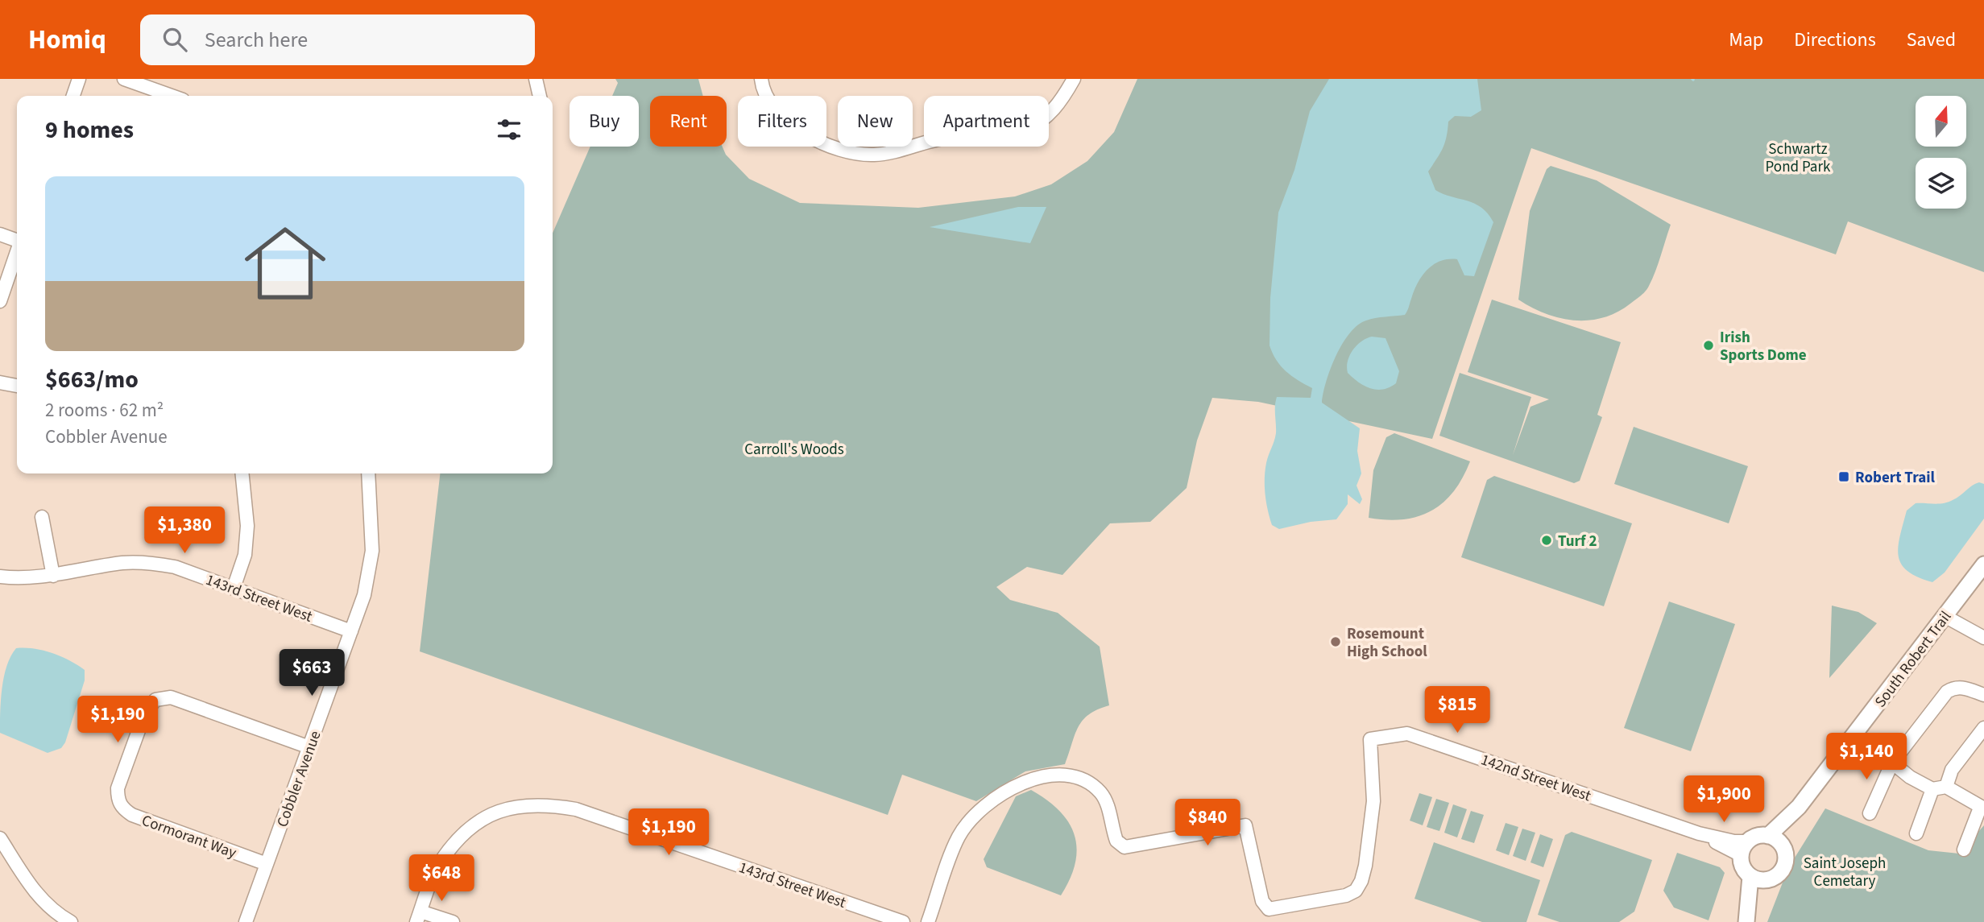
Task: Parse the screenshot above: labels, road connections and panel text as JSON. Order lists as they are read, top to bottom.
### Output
{
  "streets": {
    "main road": ["South Robert Trail"],
    "street": [
      "143rd Street West",
      "142nd Street West",
      "Cobbler Avenue",
      "Cormorant Way"
    ]
  },
  "crossings": [
    ["143rd Street West", "Cobbler Avenue"],
    ["Cobbler Avenue", "Cormorant Way"]
  ],
  "parks": ["Schwartz Pond Park", "Carroll's Woods", "Saint Joseph Cemetary"],
  "places": {
    "other": ["Irish Sports Dome", "Turf 2", "Rosemount High School"],
    "transit": ["Robert Trail"]
  },
  "north": "top",
  "page": {
    "header": "Homiq",
    "search": "Search here",
    "nav": ["Map", "Directions", "Saved"],
    "chip": [
      "Buy",
      "Rent",
      "Filters",
      "New",
      "Apartment"
    ],
    "heading": "9 homes",
    "list": [
      {
        "name": "$663/mo",
        "note": "2 rooms · 62 m² · Cobbler Avenue"
      }
    ],
    "price": [
      "$1,380",
      "$663",
      "$815",
      "$1,190",
      "$1,140",
      "$1,900",
      "$840",
      "$1,190",
      "$648"
    ]
  }
}
